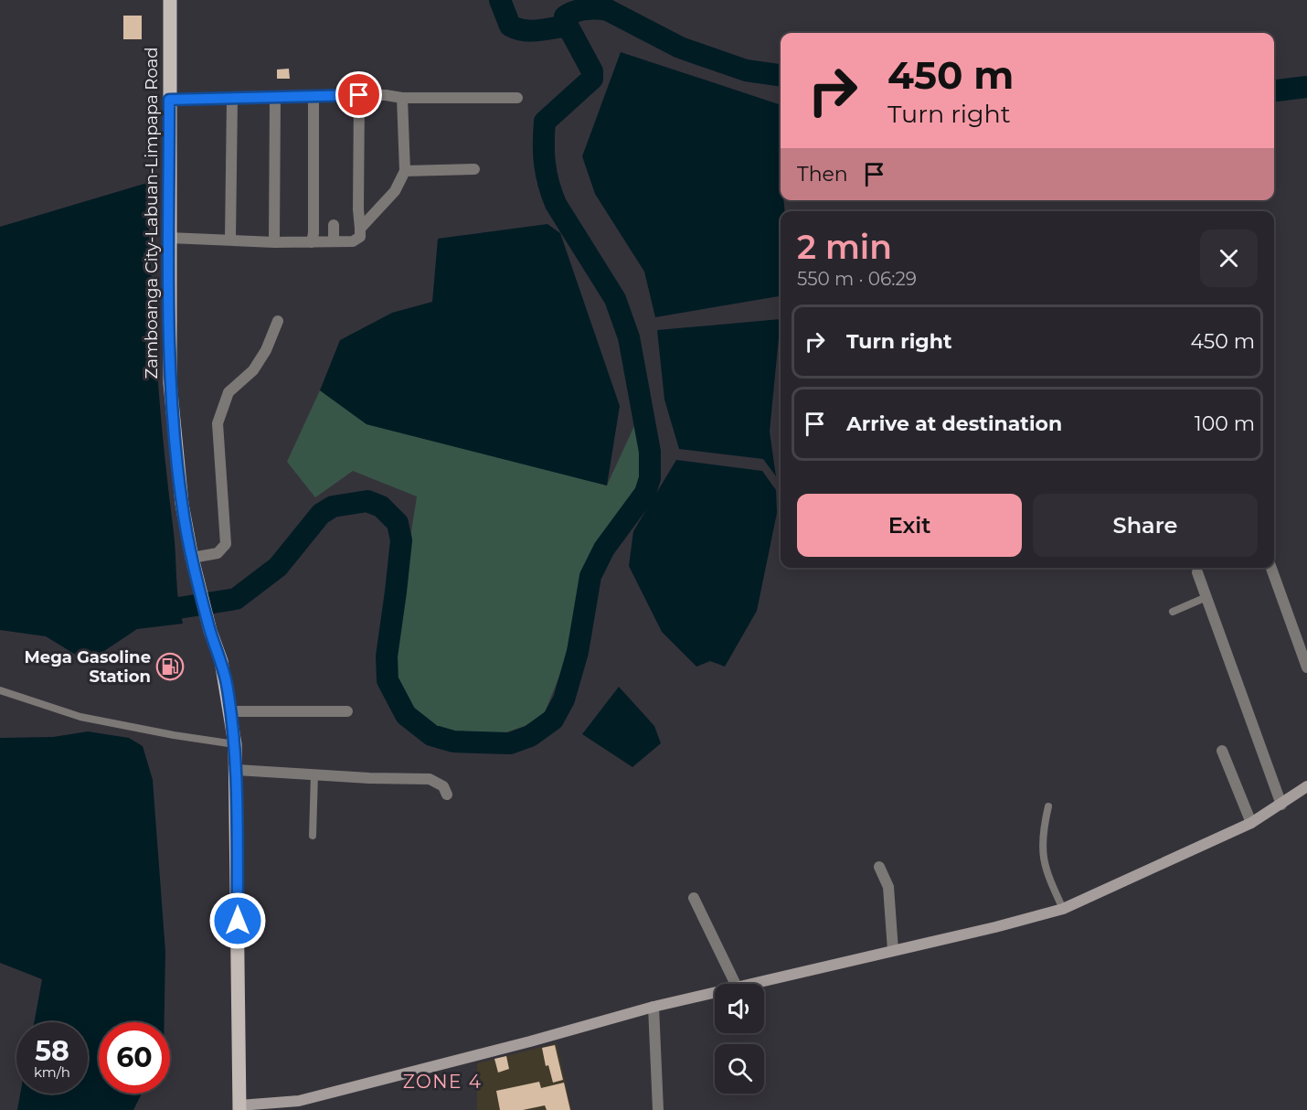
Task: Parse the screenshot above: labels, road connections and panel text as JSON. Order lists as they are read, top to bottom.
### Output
{
  "streets": {
    "main road": ["Zamboanga City-Labuan-Limpapa Road"]
  },
  "districts": ["ZONE 4"],
  "places": {
    "fuel station": ["Mega Gasoline Station"]
  },
  "page": {
    "turn": ["450 m", "Turn right"],
    "then": "Then",
    "heading": ["2 min", "550 m · 06:29"],
    "list": [
      {
        "name": "Turn right",
        "value": "450 m"
      },
      {
        "name": "Arrive at destination",
        "value": "100 m"
      }
    ],
    "buttons": ["Exit", "Share"],
    "speed": "58 km/h",
    "limit": "60"
  }
}
